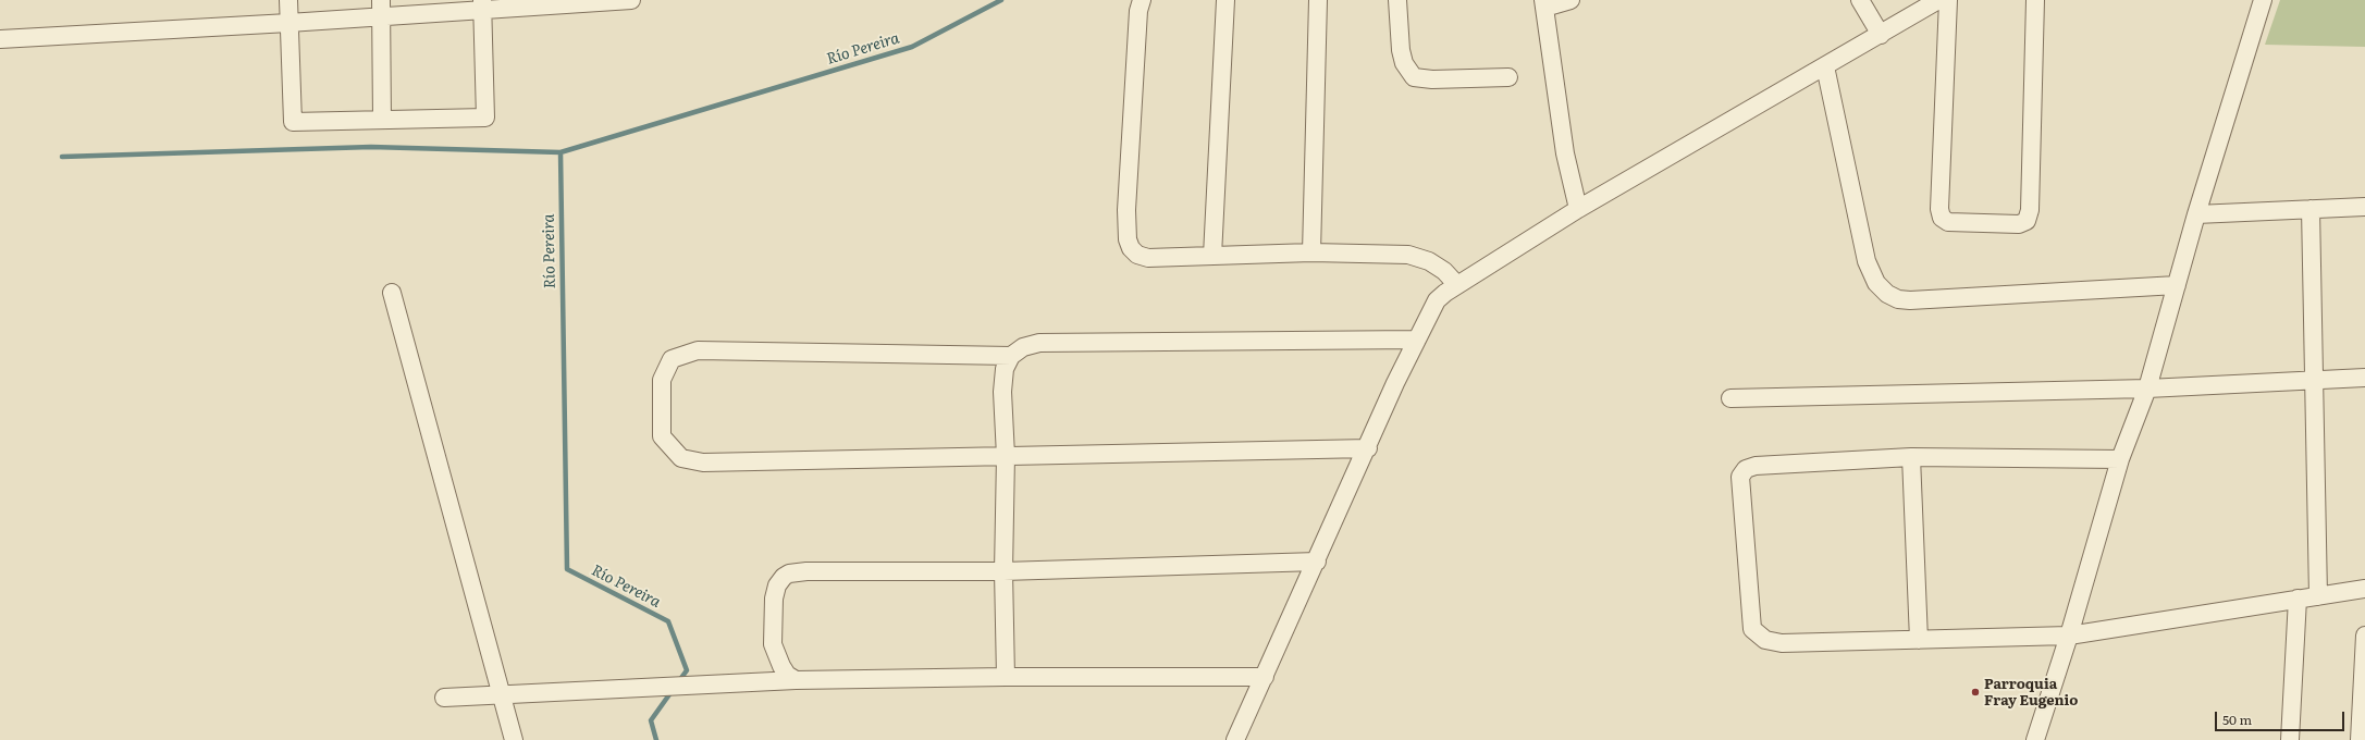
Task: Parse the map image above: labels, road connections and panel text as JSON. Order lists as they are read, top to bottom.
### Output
{
  "water": ["Río Pereira"],
  "places": ["Parroquia Fray Eugenio"],
  "scale_bar": "50 m"
}
